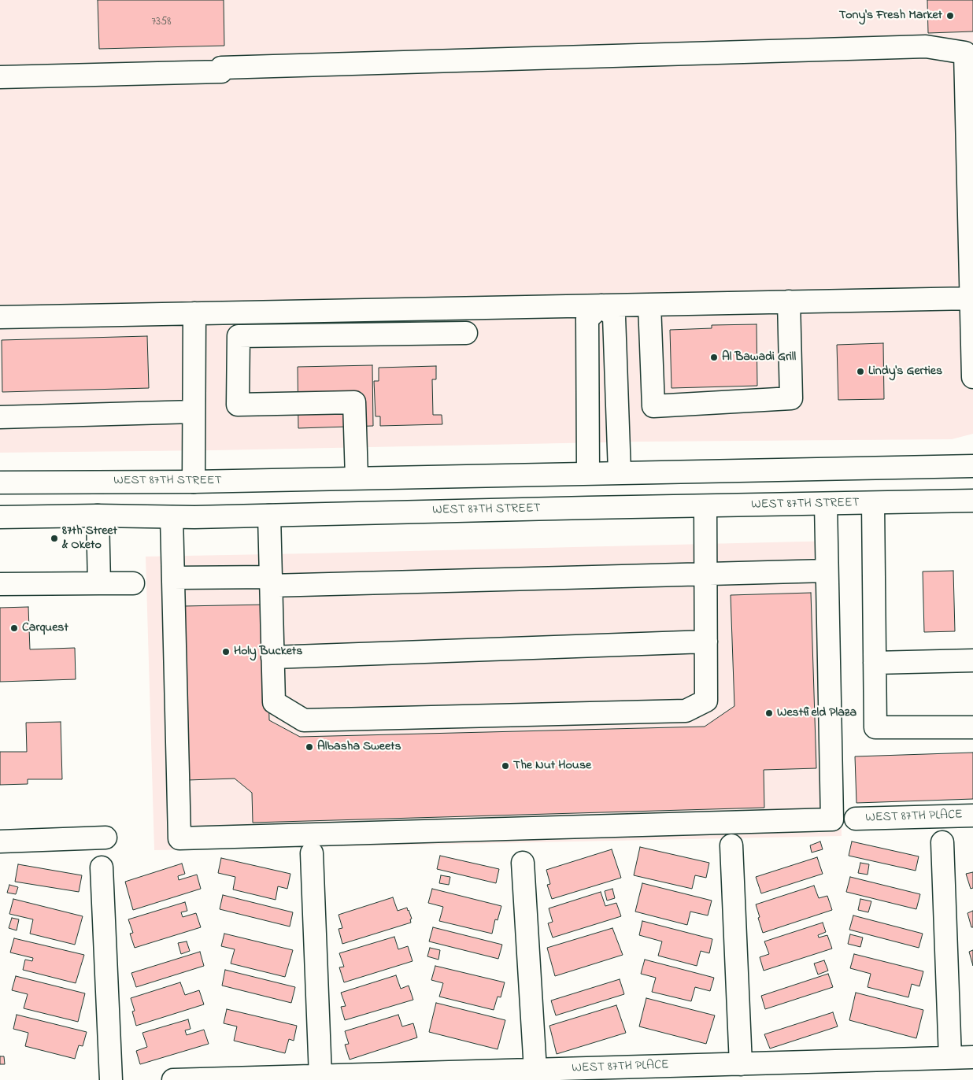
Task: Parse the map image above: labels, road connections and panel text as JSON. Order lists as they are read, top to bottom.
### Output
{
  "streets": {
    "street": ["WEST 87TH STREET", "WEST 87TH PLACE"]
  },
  "places": [
    "Tony's Fresh Market",
    "Al Bawadi Grill",
    "Lindy's Gerties",
    "87th Street & Oketo",
    "Carquest",
    "Holy Buckets",
    "Westfield Plaza",
    "Albasha Sweets",
    "The Nut House"
  ],
  "house_numbers": ["7358"]
}
